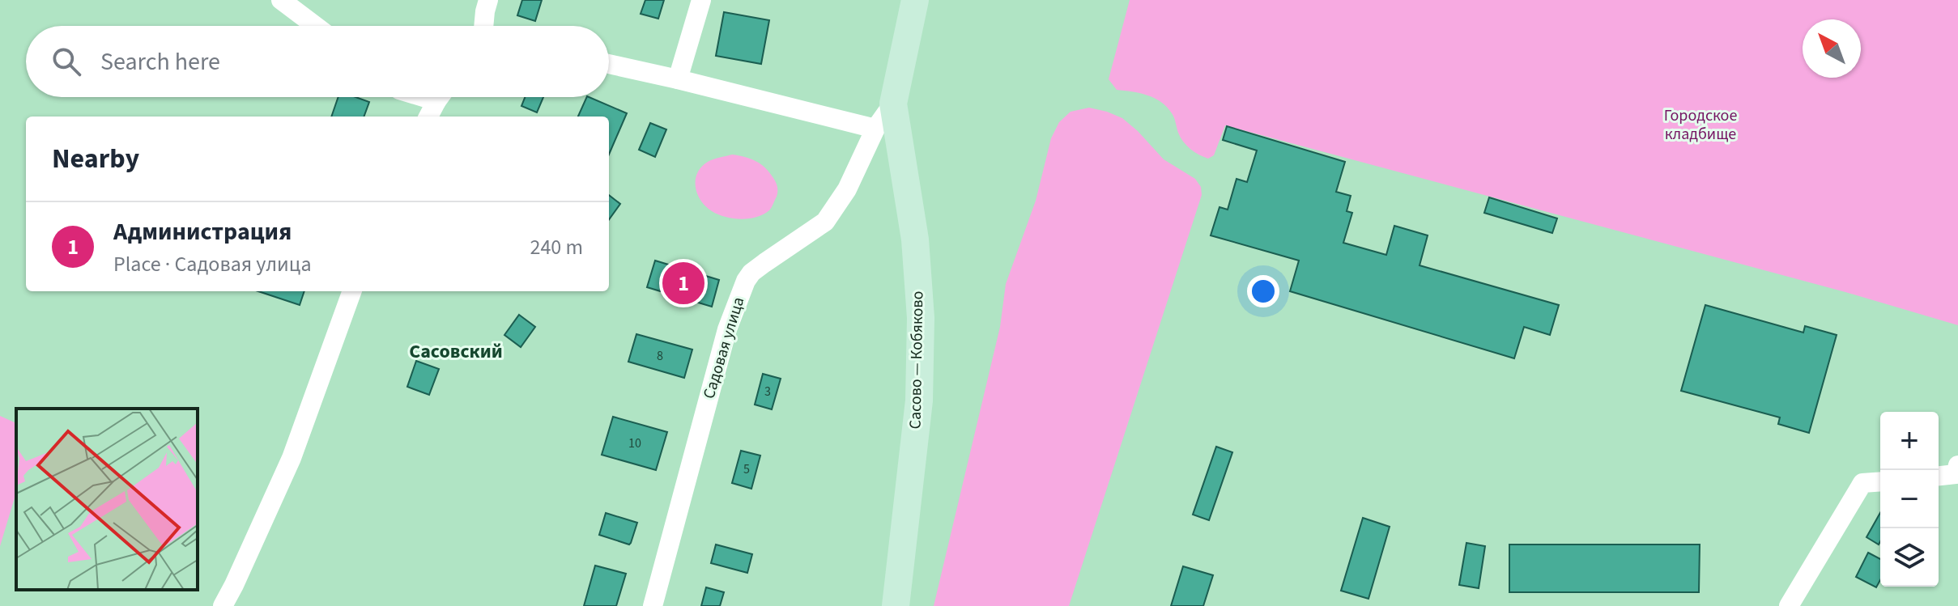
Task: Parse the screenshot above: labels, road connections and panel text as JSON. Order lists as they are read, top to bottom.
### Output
{
  "streets": {
    "street": ["Садовая улица", "Сасово — Кобяково"]
  },
  "crossings": [
    ["Садовая улица", "Сасово — Кобяково"]
  ],
  "districts": ["Сасовский"],
  "parks": ["Городское кладбище"],
  "house_numbers": [
    "8",
    "3",
    "10",
    "5"
  ],
  "north": "top left",
  "page": {
    "search": "Search here",
    "heading": "Nearby",
    "list": [
      {
        "mark": "1",
        "name": "Администрация",
        "note": "Place · Садовая улица",
        "value": "240 m"
      }
    ],
    "pins": "1",
    "map_buttons": ["+", "−"]
  }
}
